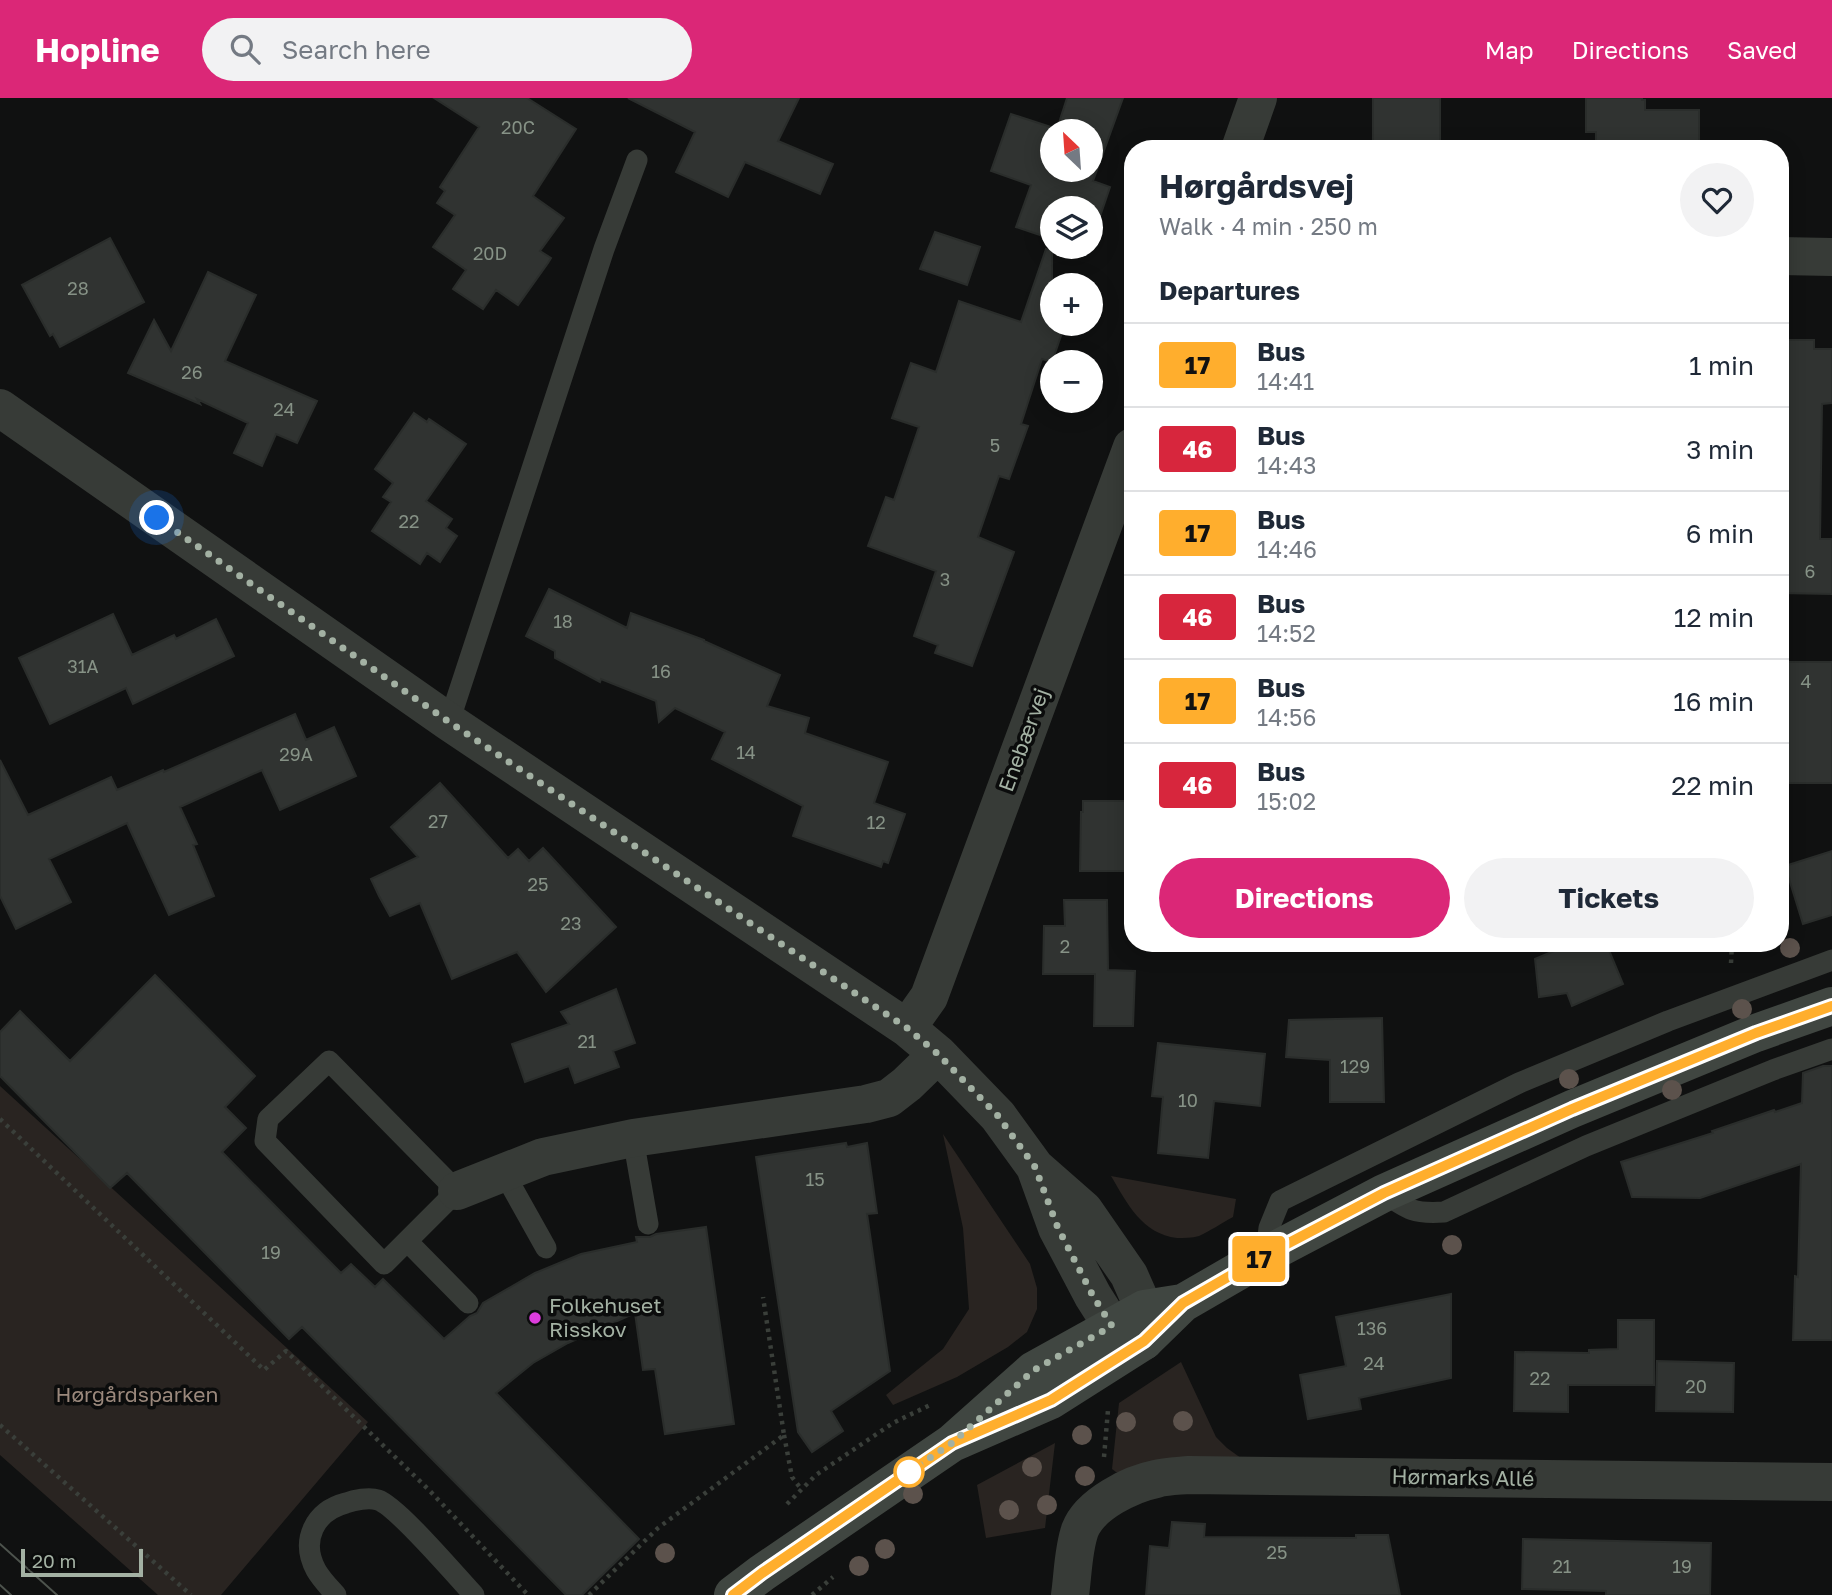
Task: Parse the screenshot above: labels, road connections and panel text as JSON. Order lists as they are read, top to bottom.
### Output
{
  "streets": {
    "street": ["Enebærvej", "Hørmarks Allé"]
  },
  "parks": ["Hørgårdsparken"],
  "places": ["Folkehuset Risskov"],
  "lines": ["bus line 17"],
  "house_numbers": [
    "20C",
    "20D",
    "28",
    "26",
    "24",
    "5",
    "22",
    "6",
    "3",
    "18",
    "31A",
    "16",
    "4",
    "14",
    "29A",
    "27",
    "12",
    "25",
    "23",
    "2",
    "21",
    "129",
    "10",
    "15",
    "19",
    "136",
    "24",
    "22",
    "20",
    "25",
    "21",
    "19"
  ],
  "scale_bar": "20 m",
  "north": "top left",
  "page": {
    "header": "Hopline",
    "search": "Search here",
    "nav": ["Map", "Directions", "Saved"],
    "on_map": "17",
    "map_buttons": ["+", "−"],
    "heading": [
      ["Hørgårdsvej", "Walk · 4 min · 250 m"],
      "Departures"
    ],
    "list": [
      {
        "mark": "17",
        "name": "Bus",
        "note": "14:41",
        "value": "1 min"
      },
      {
        "mark": "46",
        "name": "Bus",
        "note": "14:43",
        "value": "3 min"
      },
      {
        "mark": "17",
        "name": "Bus",
        "note": "14:46",
        "value": "6 min"
      },
      {
        "mark": "46",
        "name": "Bus",
        "note": "14:52",
        "value": "12 min"
      },
      {
        "mark": "17",
        "name": "Bus",
        "note": "14:56",
        "value": "16 min"
      },
      {
        "mark": "46",
        "name": "Bus",
        "note": "15:02",
        "value": "22 min"
      }
    ],
    "buttons": ["Directions", "Tickets"],
    "scale": "20 m"
  }
}
